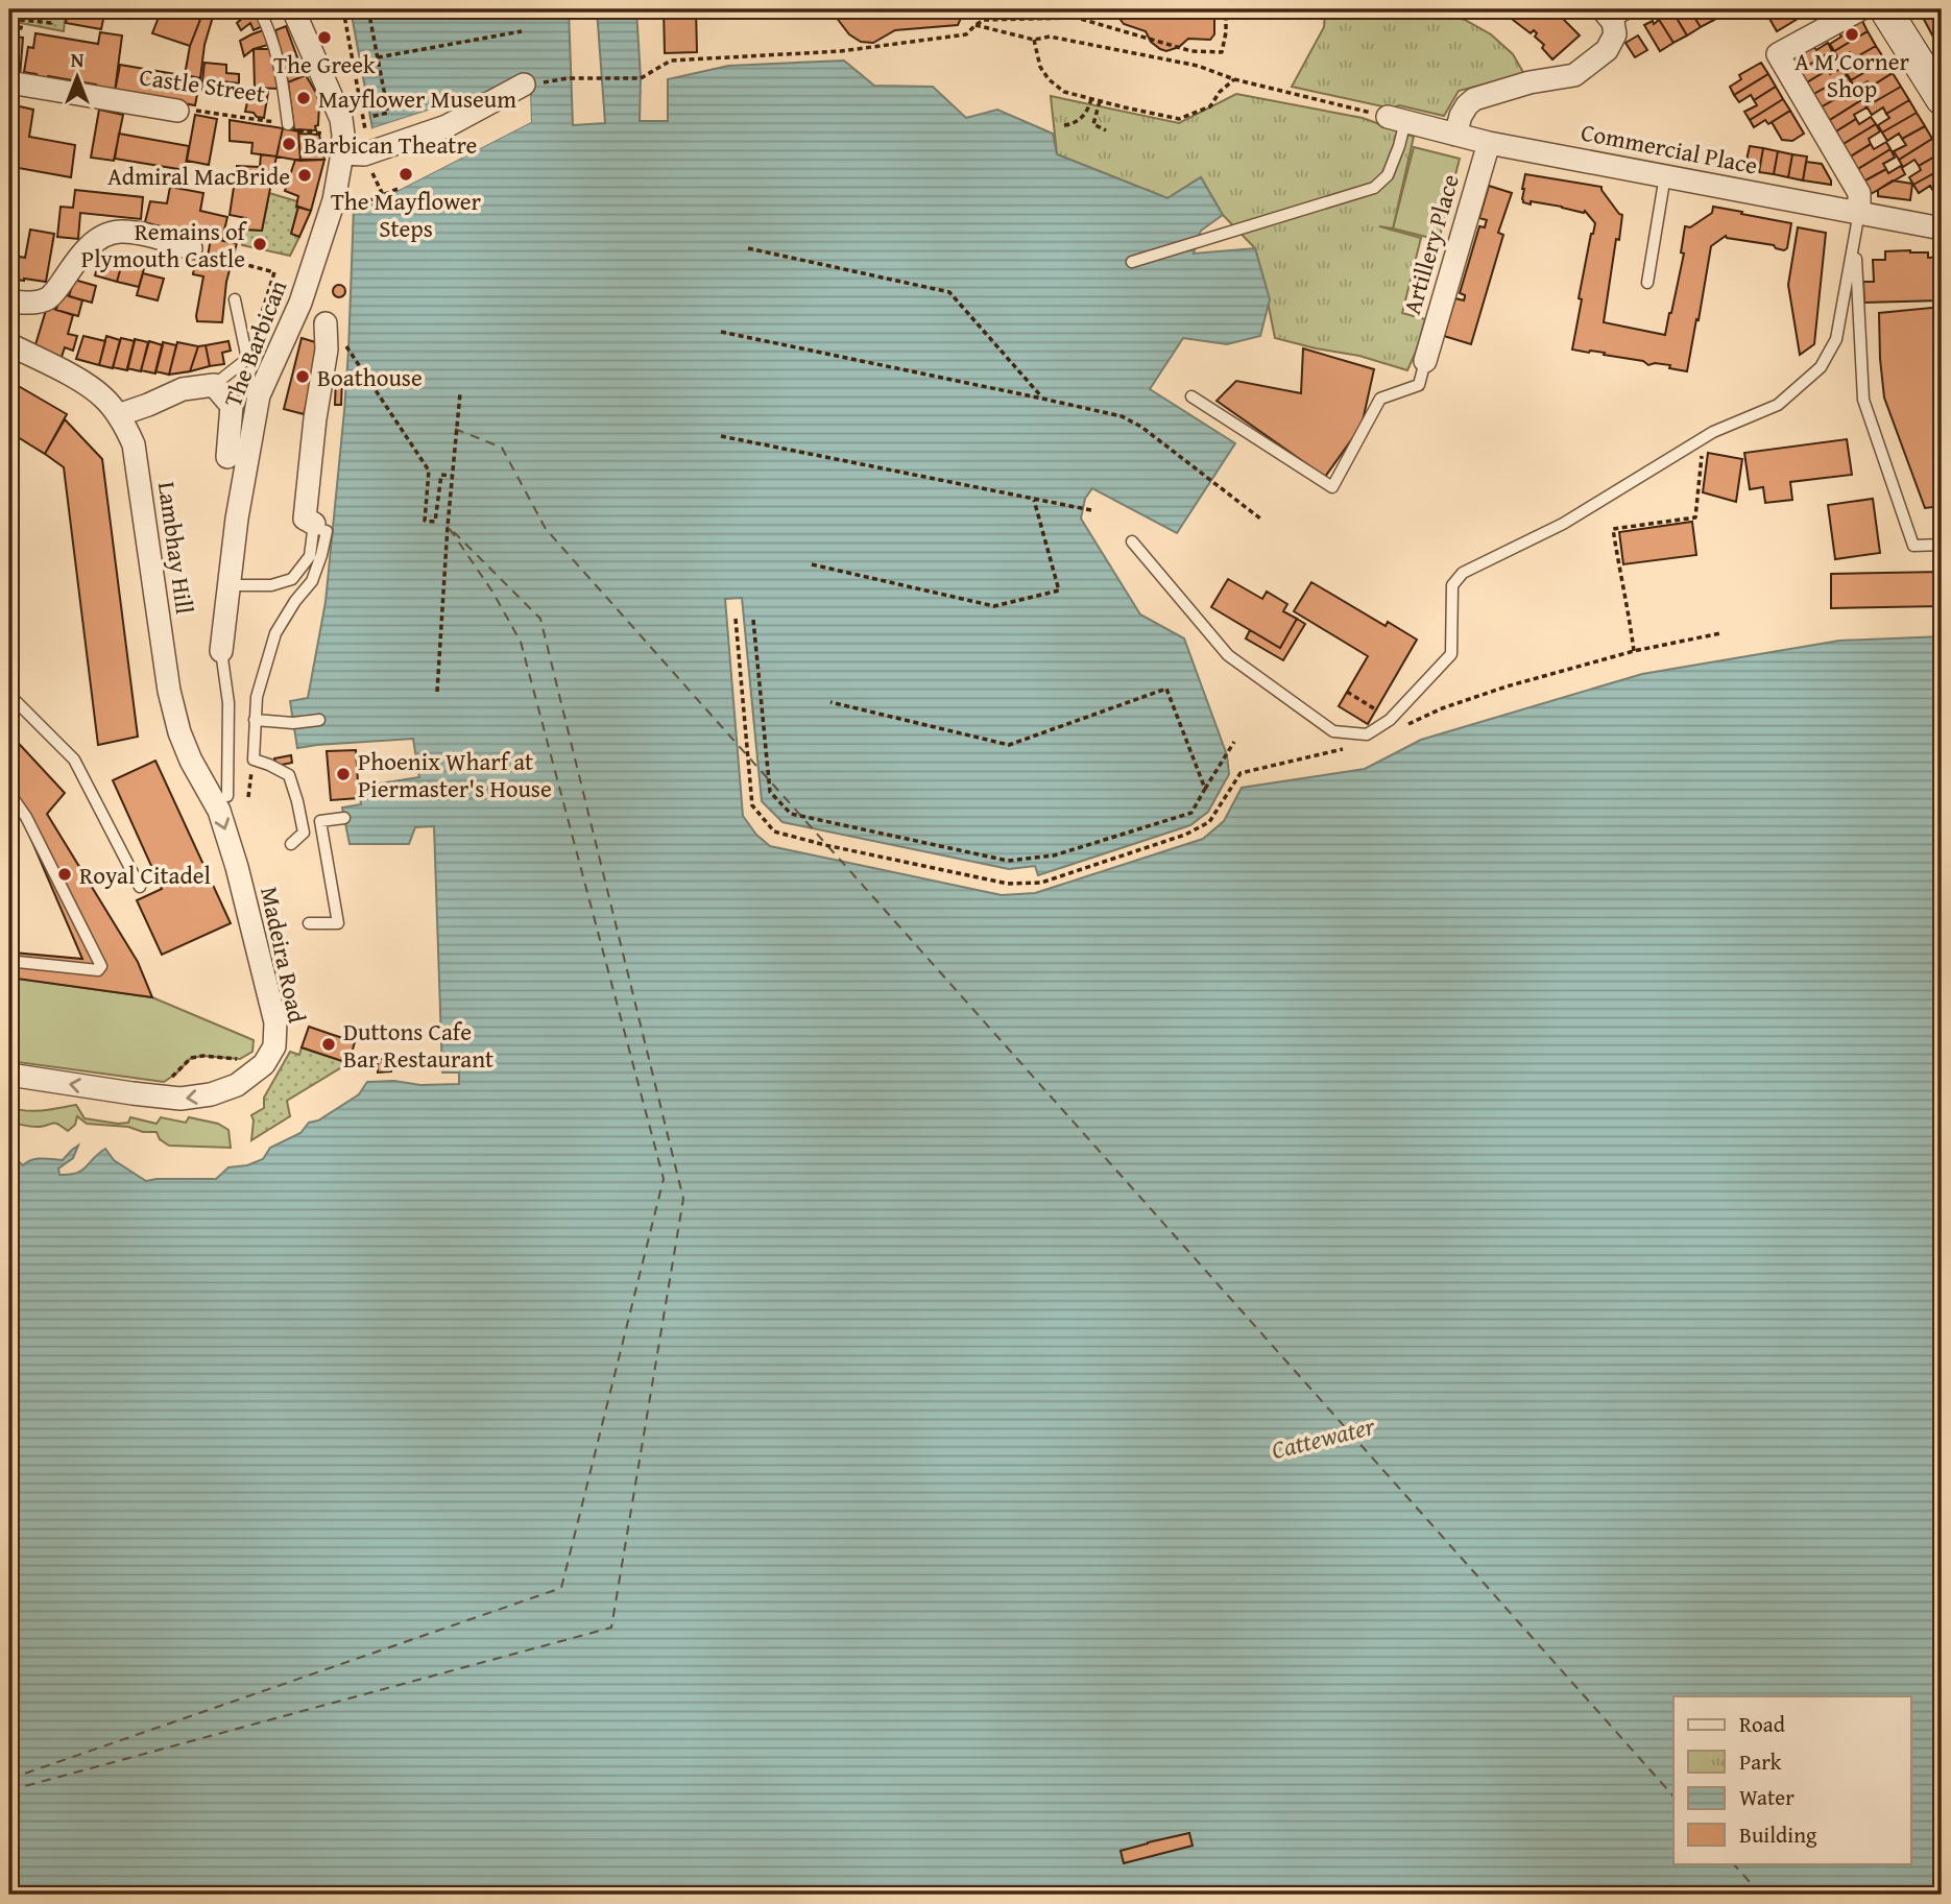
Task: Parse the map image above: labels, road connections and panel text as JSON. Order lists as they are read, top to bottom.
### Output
{
  "streets": {
    "street": [
      "Castle Street",
      "Commercial Place",
      "Artillery Place",
      "The Barbican",
      "Lambhay Hill",
      "Madeira Road"
    ]
  },
  "crossings": [
    ["Castle Street", "The Barbican"],
    ["Commercial Place", "Artillery Place"],
    ["Lambhay Hill", "Madeira Road"]
  ],
  "water": ["Cattewater"],
  "places": [
    "A M Corner Shop",
    "The Greek",
    "Mayflower Museum",
    "Barbican Theatre",
    "The Mayflower Steps",
    "Admiral MacBride",
    "Remains of Plymouth Castle",
    "Boathouse",
    "Phoenix Wharf at Piermaster's House",
    "Royal Citadel",
    "Duttons Cafe Bar Restaurant"
  ],
  "legend": [
    "Road",
    "Park",
    "Water",
    "Building"
  ],
  "north": "top"
}
